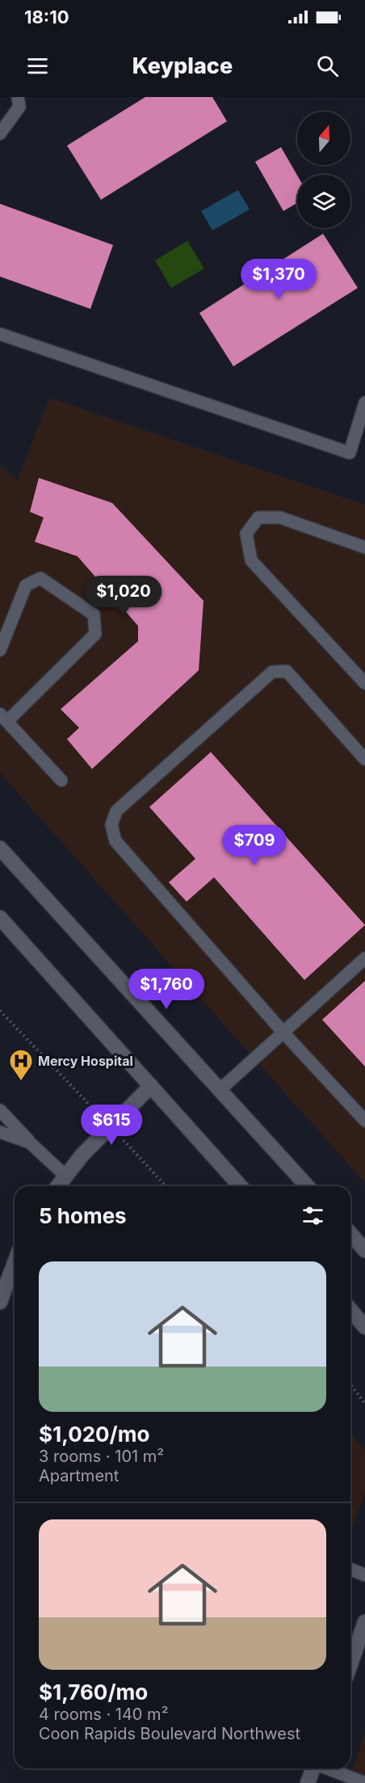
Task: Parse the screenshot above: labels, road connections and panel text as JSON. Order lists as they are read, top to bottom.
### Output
{
  "places": {
    "hospital": ["Mercy Hospital"]
  },
  "north": "top",
  "page": {
    "status": "18:10",
    "header": "Keyplace",
    "price": [
      "$1,370",
      "$1,020",
      "$709",
      "$1,760",
      "$615"
    ],
    "heading": "5 homes",
    "list": [
      {
        "name": "$1,020/mo",
        "note": "3 rooms · 101 m² · Apartment"
      },
      {
        "name": "$1,760/mo",
        "note": "4 rooms · 140 m² · Coon Rapids Boulevard Northwest"
      }
    ]
  }
}
